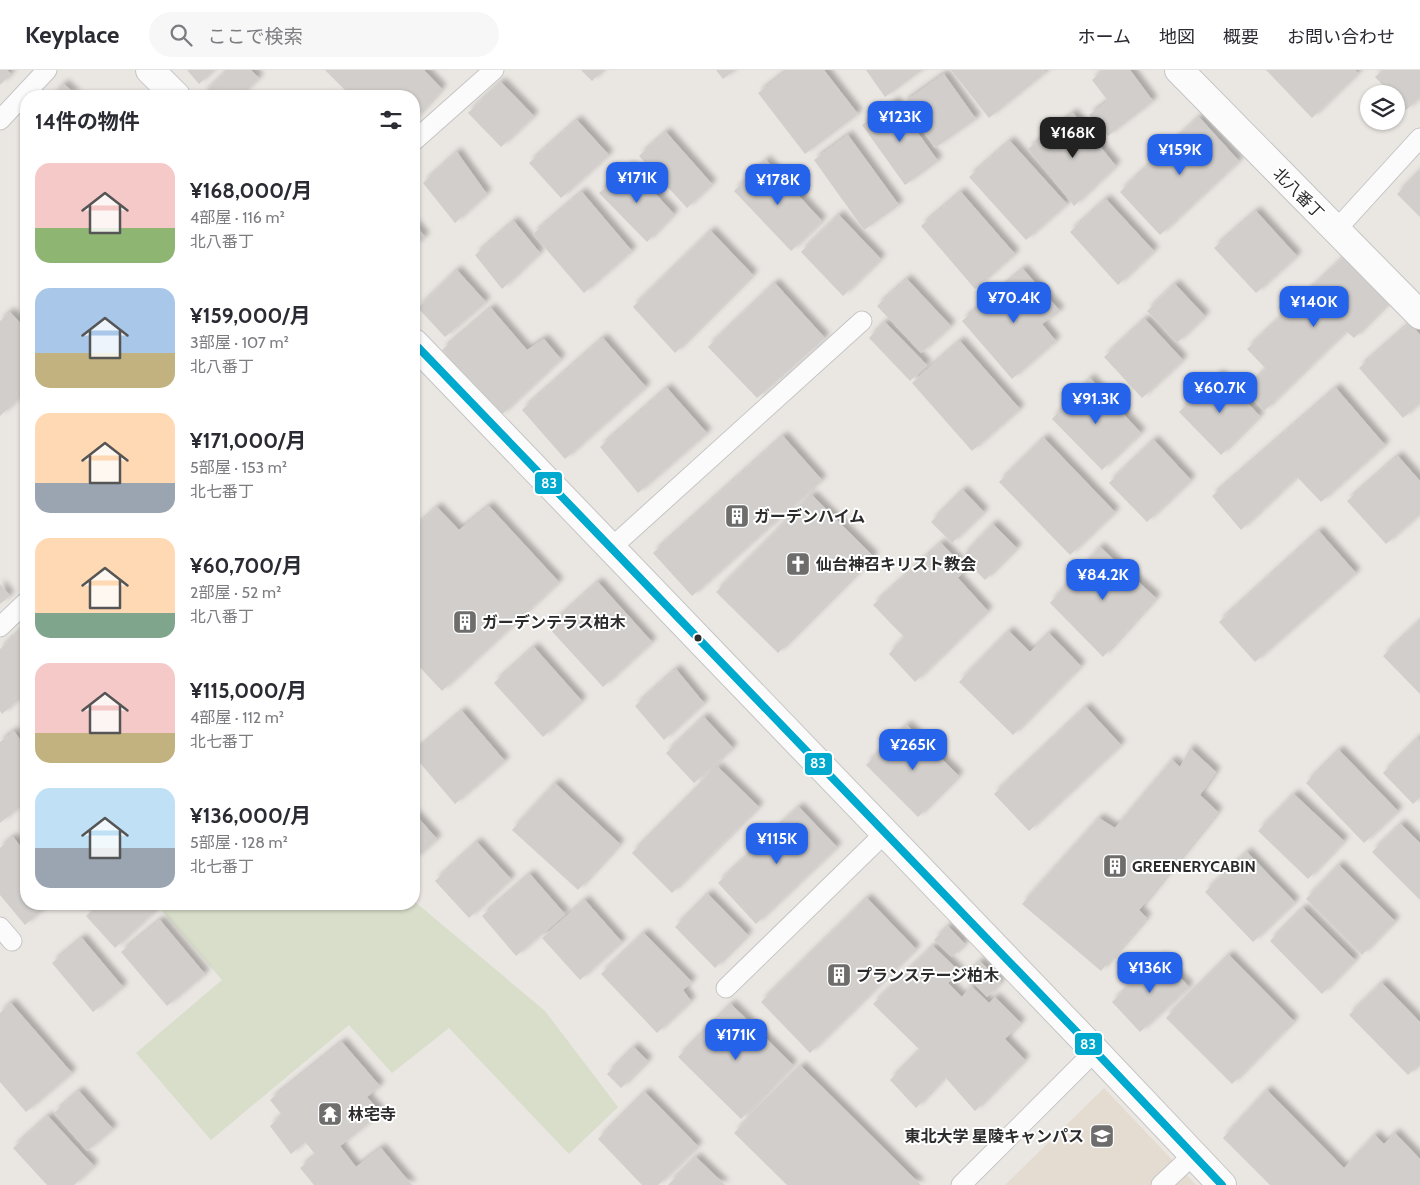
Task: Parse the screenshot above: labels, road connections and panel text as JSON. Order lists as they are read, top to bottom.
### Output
{
  "streets": {
    "street": ["北八番丁"]
  },
  "places": {
    "building": [
      "ガーデンハイム",
      "ガーデンテラス柏木",
      "GREENERYCABIN",
      "プランステージ柏木"
    ],
    "church": ["仙台神召キリスト教会"],
    "temple": ["林宅寺"],
    "school or university": ["東北大学 星陵キャンパス"]
  },
  "lines": ["transit line 83"],
  "page": {
    "header": "Keyplace",
    "search": "ここで検索",
    "nav": [
      "ホーム",
      "地図",
      "概要",
      "お問い合わせ"
    ],
    "heading": "14件の物件",
    "price": [
      "¥123K",
      "¥168K",
      "¥159K",
      "¥171K",
      "¥178K",
      "¥70.4K",
      "¥140K",
      "¥60.7K",
      "¥91.3K",
      "¥84.2K",
      "¥265K",
      "¥115K",
      "¥136K",
      "¥171K"
    ],
    "list": [
      {
        "name": "¥168,000/月",
        "note": "4部屋 · 116 m² · 北八番丁"
      },
      {
        "name": "¥159,000/月",
        "note": "3部屋 · 107 m² · 北八番丁"
      },
      {
        "name": "¥171,000/月",
        "note": "5部屋 · 153 m² · 北七番丁"
      },
      {
        "name": "¥60,700/月",
        "note": "2部屋 · 52 m² · 北八番丁"
      },
      {
        "name": "¥115,000/月",
        "note": "4部屋 · 112 m² · 北七番丁"
      },
      {
        "name": "¥136,000/月",
        "note": "5部屋 · 128 m² · 北七番丁"
      }
    ]
  }
}
